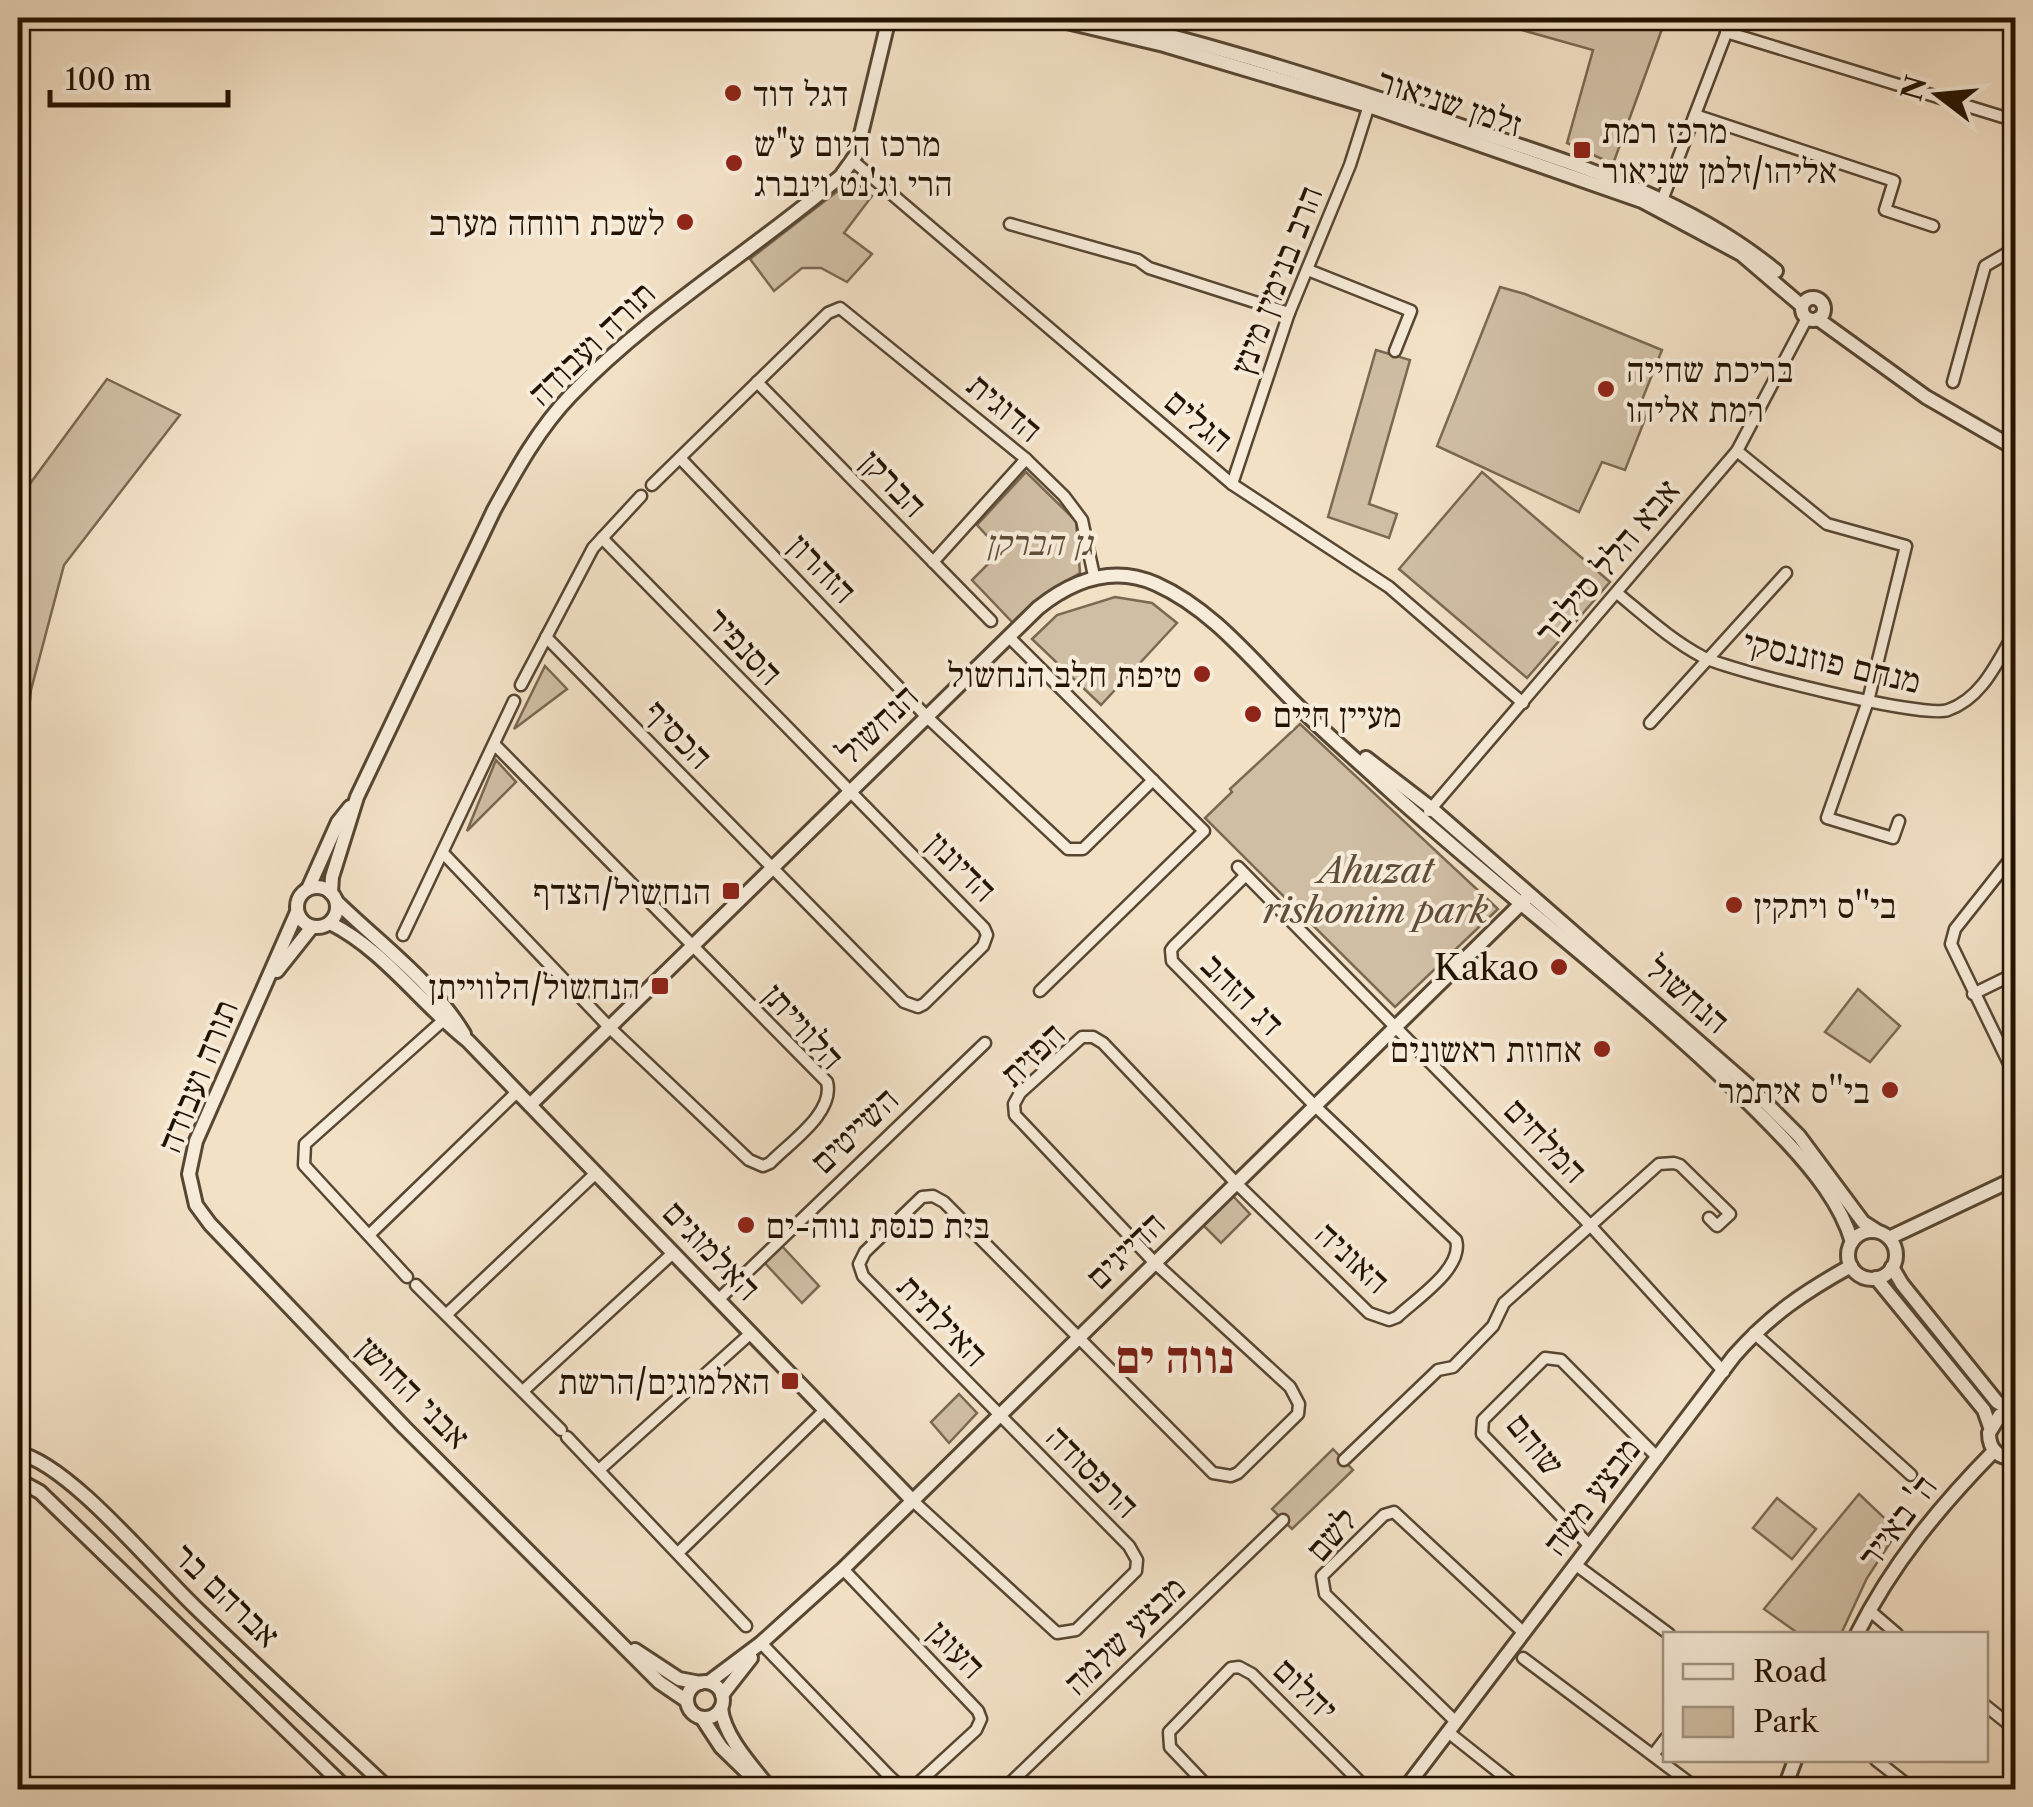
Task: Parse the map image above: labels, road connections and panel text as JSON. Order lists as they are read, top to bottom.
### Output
{
  "streets": {
    "street": [
      "זלמן שניאור",
      "הרב בנימין מינץ",
      "תורה ועבודה",
      "הדוגית",
      "הגלים",
      "הברקן",
      "אבא הלל סילבר",
      "הזהרון",
      "הסנפיר",
      "מנחם פוזננסקי",
      "הנחשול",
      "הכסיף",
      "הדיונון",
      "דג הזהב",
      "הלווייתן",
      "הפזית",
      "השייטים",
      "המלחים",
      "האלמוגים",
      "הדייגים",
      "האוניה",
      "האילתית",
      "אבני החושן",
      "שוהם",
      "הרפסודה",
      "מבצע משה",
      "ה' באייר",
      "לשם",
      "אברהם בר",
      "מבצע שלמה",
      "העוגן",
      "יהלום"
    ]
  },
  "crossings": [
    ["זלמן שניאור", "הרב בנימין מינץ"],
    ["זלמן שניאור", "אבא הלל סילבר"],
    ["הרב בנימין מינץ", "הגלים"],
    ["תורה ועבודה", "הגלים"],
    ["תורה ועבודה", "האלמוגים"],
    ["תורה ועבודה", "אבני החושן"],
    ["הדוגית", "הברקן"],
    ["הדוגית", "הנחשול"],
    ["הגלים", "אבא הלל סילבר"],
    ["אבא הלל סילבר", "מנחם פוזננסקי"],
    ["אבא הלל סילבר", "הנחשול"],
    ["הזהרון", "הנחשול"],
    ["הסנפיר", "הנחשול"],
    ["הסנפיר", "הדיונון"],
    ["הנחשול", "הכסיף"],
    ["הנחשול", "הדיונון"],
    ["הנחשול", "הלווייתן"],
    ["הנחשול", "האלמוגים"],
    ["הנחשול", "הדייגים"],
    ["הנחשול", "מבצע משה"],
    ["הכסיף", "הדיונון"],
    ["דג הזהב", "המלחים"],
    ["דג הזהב", "הדייגים"],
    ["דג הזהב", "האוניה"],
    ["הפזית", "הדייגים"],
    ["הפזית", "האוניה"],
    ["השייטים", "האלמוגים"],
    ["המלחים", "הדייגים"],
    ["המלחים", "מבצע משה"],
    ["האלמוגים", "הדייגים"],
    ["האלמוגים", "הרפסודה"],
    ["הדייגים", "האוניה"],
    ["הדייגים", "האילתית"],
    ["הדייגים", "אבני החושן"],
    ["הדייגים", "הרפסודה"],
    ["הדייגים", "העוגן"],
    ["האילתית", "הרפסודה"],
    ["שוהם", "מבצע משה"],
    ["מבצע משה", "לשם"]
  ],
  "districts": ["נווה ים"],
  "parks": ["גן הברקן", "Ahuzat rishonim park"],
  "places": {
    "other": [
      "דגל דוד",
      "מרכז היום ע\"ש הרי וג'נט וינברג",
      "לשכת רווחה מערב",
      "בריכת שחייה רמת אליהו",
      "טיפת חלב הנחשול",
      "מעיין חיים",
      "בי''ס ויתקין",
      "Kakao",
      "אחוזת ראשונים",
      "בי''ס איתמר",
      "בית כנסת נווה-ים"
    ],
    "transit": [
      "מרכז רמת אליהו/זלמן שניאור",
      "הנחשול/הצדף",
      "הנחשול/הלווייתן",
      "האלמוגים/הרשת"
    ]
  },
  "legend": ["Road", "Park"],
  "scale_bar": "100 m",
  "north": "left"
}
